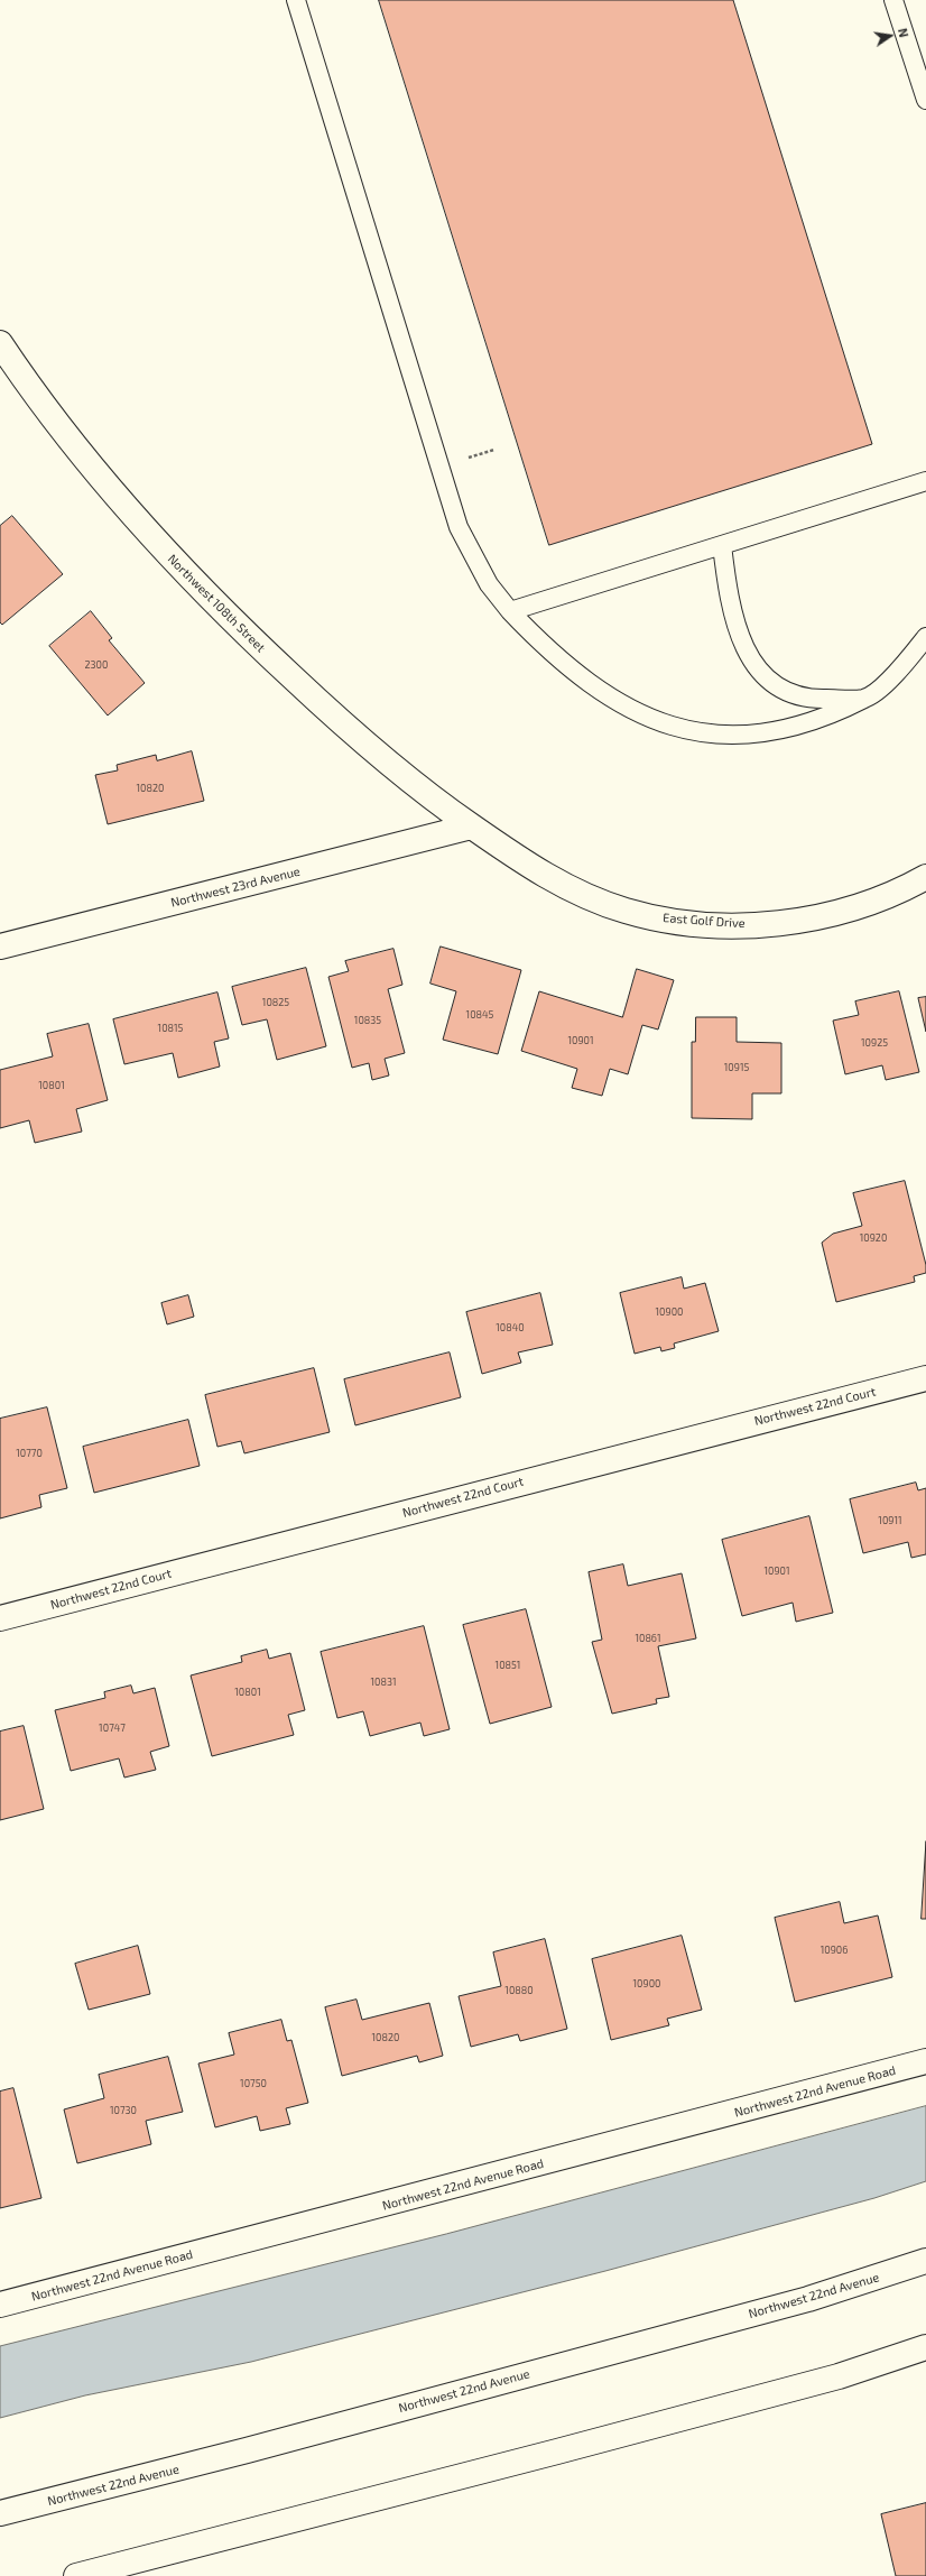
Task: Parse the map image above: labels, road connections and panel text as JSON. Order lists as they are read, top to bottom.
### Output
{
  "streets": {
    "street": [
      "Northwest 108th Street",
      "Northwest 23rd Avenue",
      "East Golf Drive",
      "Northwest 22nd Court",
      "Northwest 22nd Avenue Road",
      "Northwest 22nd Avenue"
    ]
  },
  "crossings": [
    ["Northwest 108th Street", "Northwest 23rd Avenue"],
    ["Northwest 108th Street", "East Golf Drive"],
    ["Northwest 23rd Avenue", "East Golf Drive"]
  ],
  "house_numbers": [
    "2300",
    "10820",
    "10825",
    "10845",
    "10835",
    "10815",
    "10901",
    "10925",
    "10915",
    "10801",
    "10920",
    "10900",
    "10840",
    "10770",
    "10911",
    "10901",
    "10861",
    "10851",
    "10831",
    "10801",
    "10747",
    "10906",
    "10900",
    "10880",
    "10820",
    "10750",
    "10730"
  ],
  "north": "right"
}
